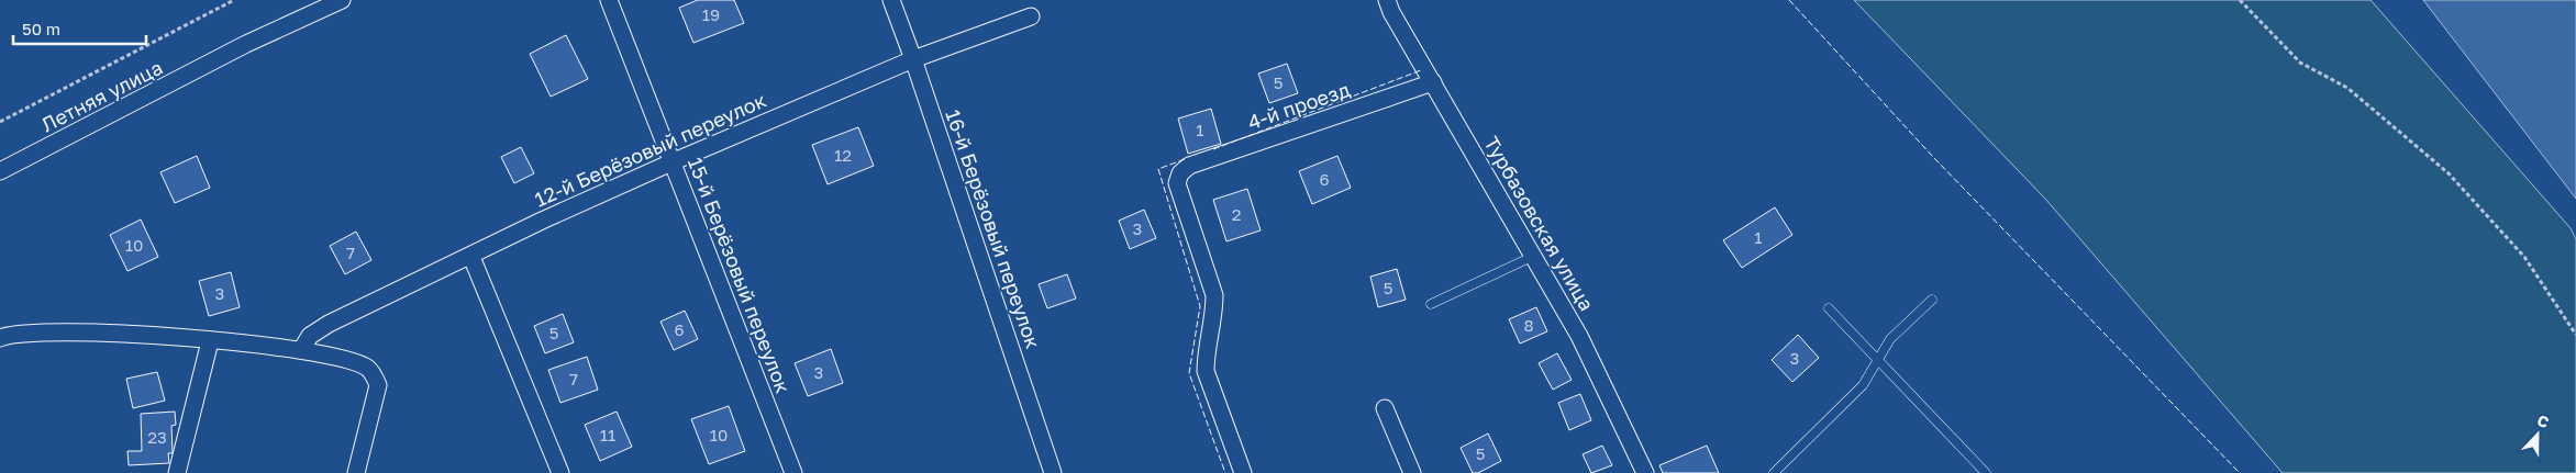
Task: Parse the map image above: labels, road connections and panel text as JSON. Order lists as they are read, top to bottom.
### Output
{
  "streets": {
    "street": [
      "Летняя улица",
      "4-й проезд",
      "12-й Берёзовый переулок",
      "Турбазовская улица",
      "16-й Берёзовый переулок",
      "15-й Берёзовый переулок"
    ]
  },
  "crossings": [
    ["4-й проезд", "Турбазовская улица"],
    ["12-й Берёзовый переулок", "16-й Берёзовый переулок"],
    ["12-й Берёзовый переулок", "15-й Берёзовый переулок"]
  ],
  "house_numbers": [
    "19",
    "5",
    "1",
    "12",
    "6",
    "2",
    "3",
    "1",
    "10",
    "7",
    "5",
    "3",
    "8",
    "6",
    "5",
    "3",
    "3",
    "7",
    "11",
    "10",
    "23",
    "5"
  ],
  "scale_bar": "50 m",
  "north": "top"
}
